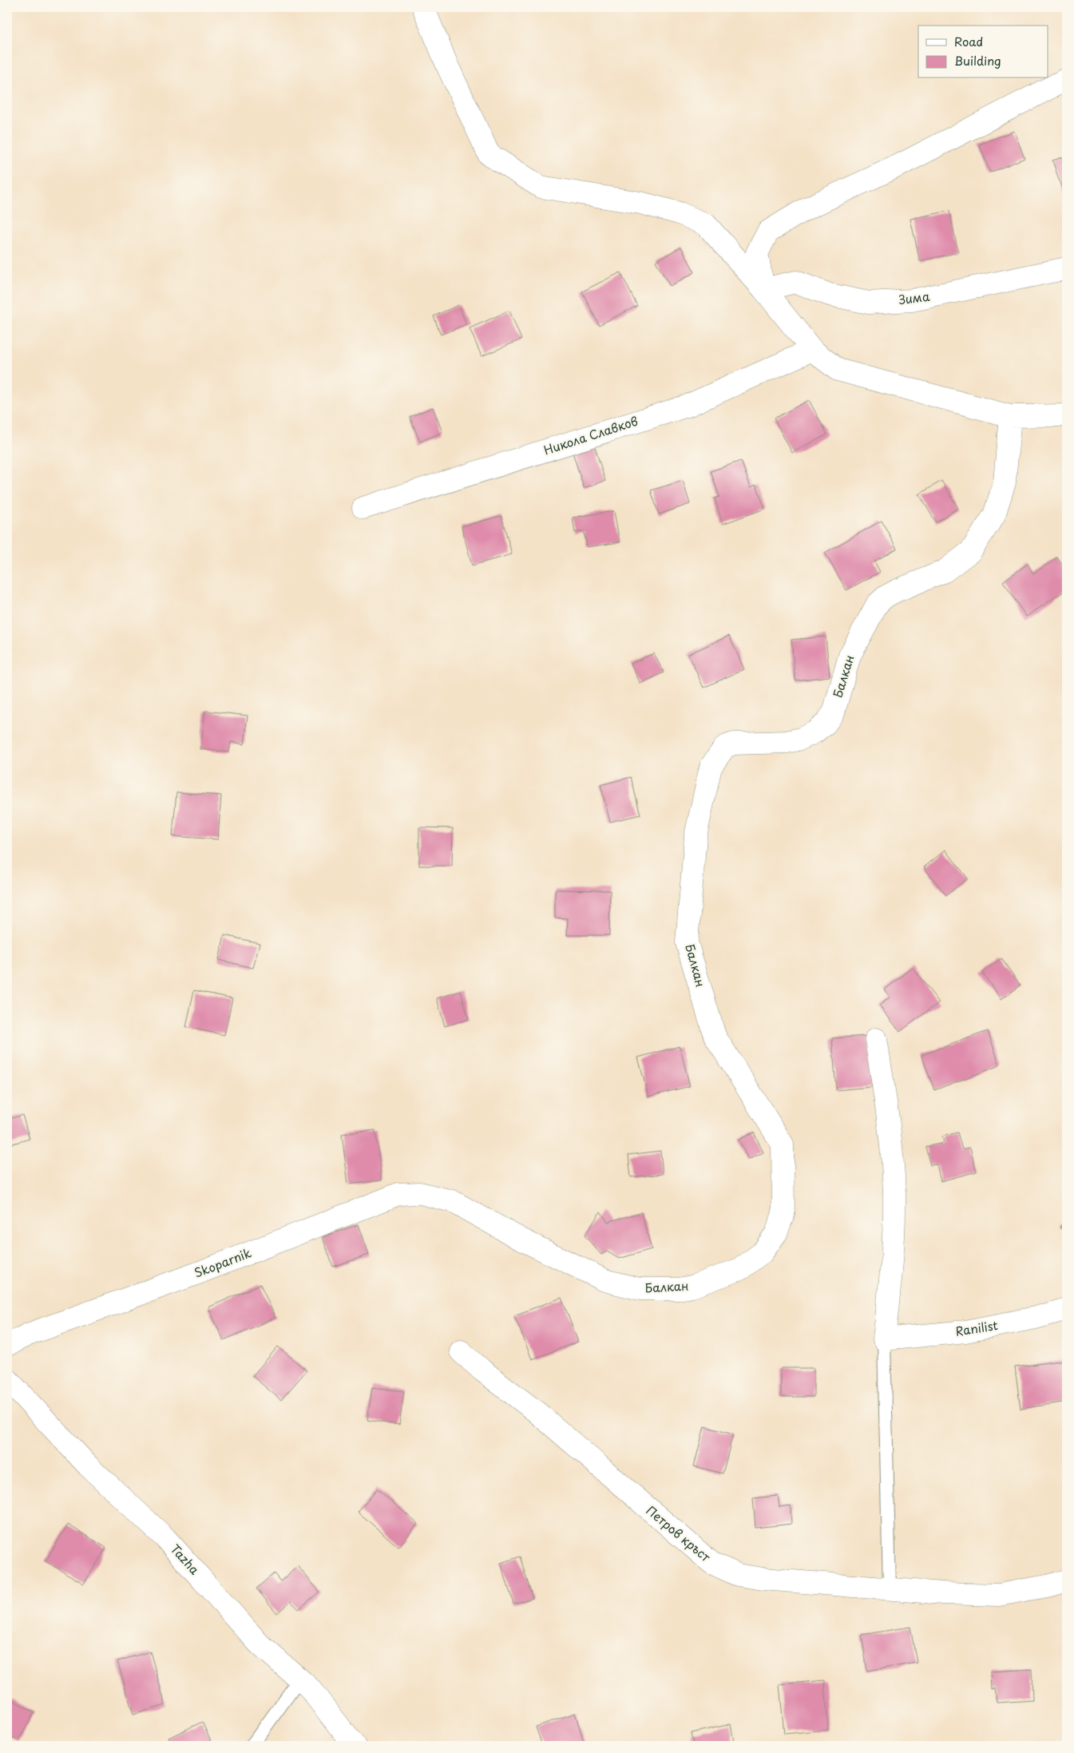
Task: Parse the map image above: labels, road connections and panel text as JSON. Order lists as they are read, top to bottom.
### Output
{
  "streets": {
    "street": [
      "Зима",
      "Никола Славков",
      "Балкан",
      "Skoparnik",
      "Ranilist",
      "Петров кръст",
      "Tazha"
    ]
  },
  "crossings": [
    ["Балкан", "Skoparnik"]
  ],
  "legend": ["Road", "Building"]
}
